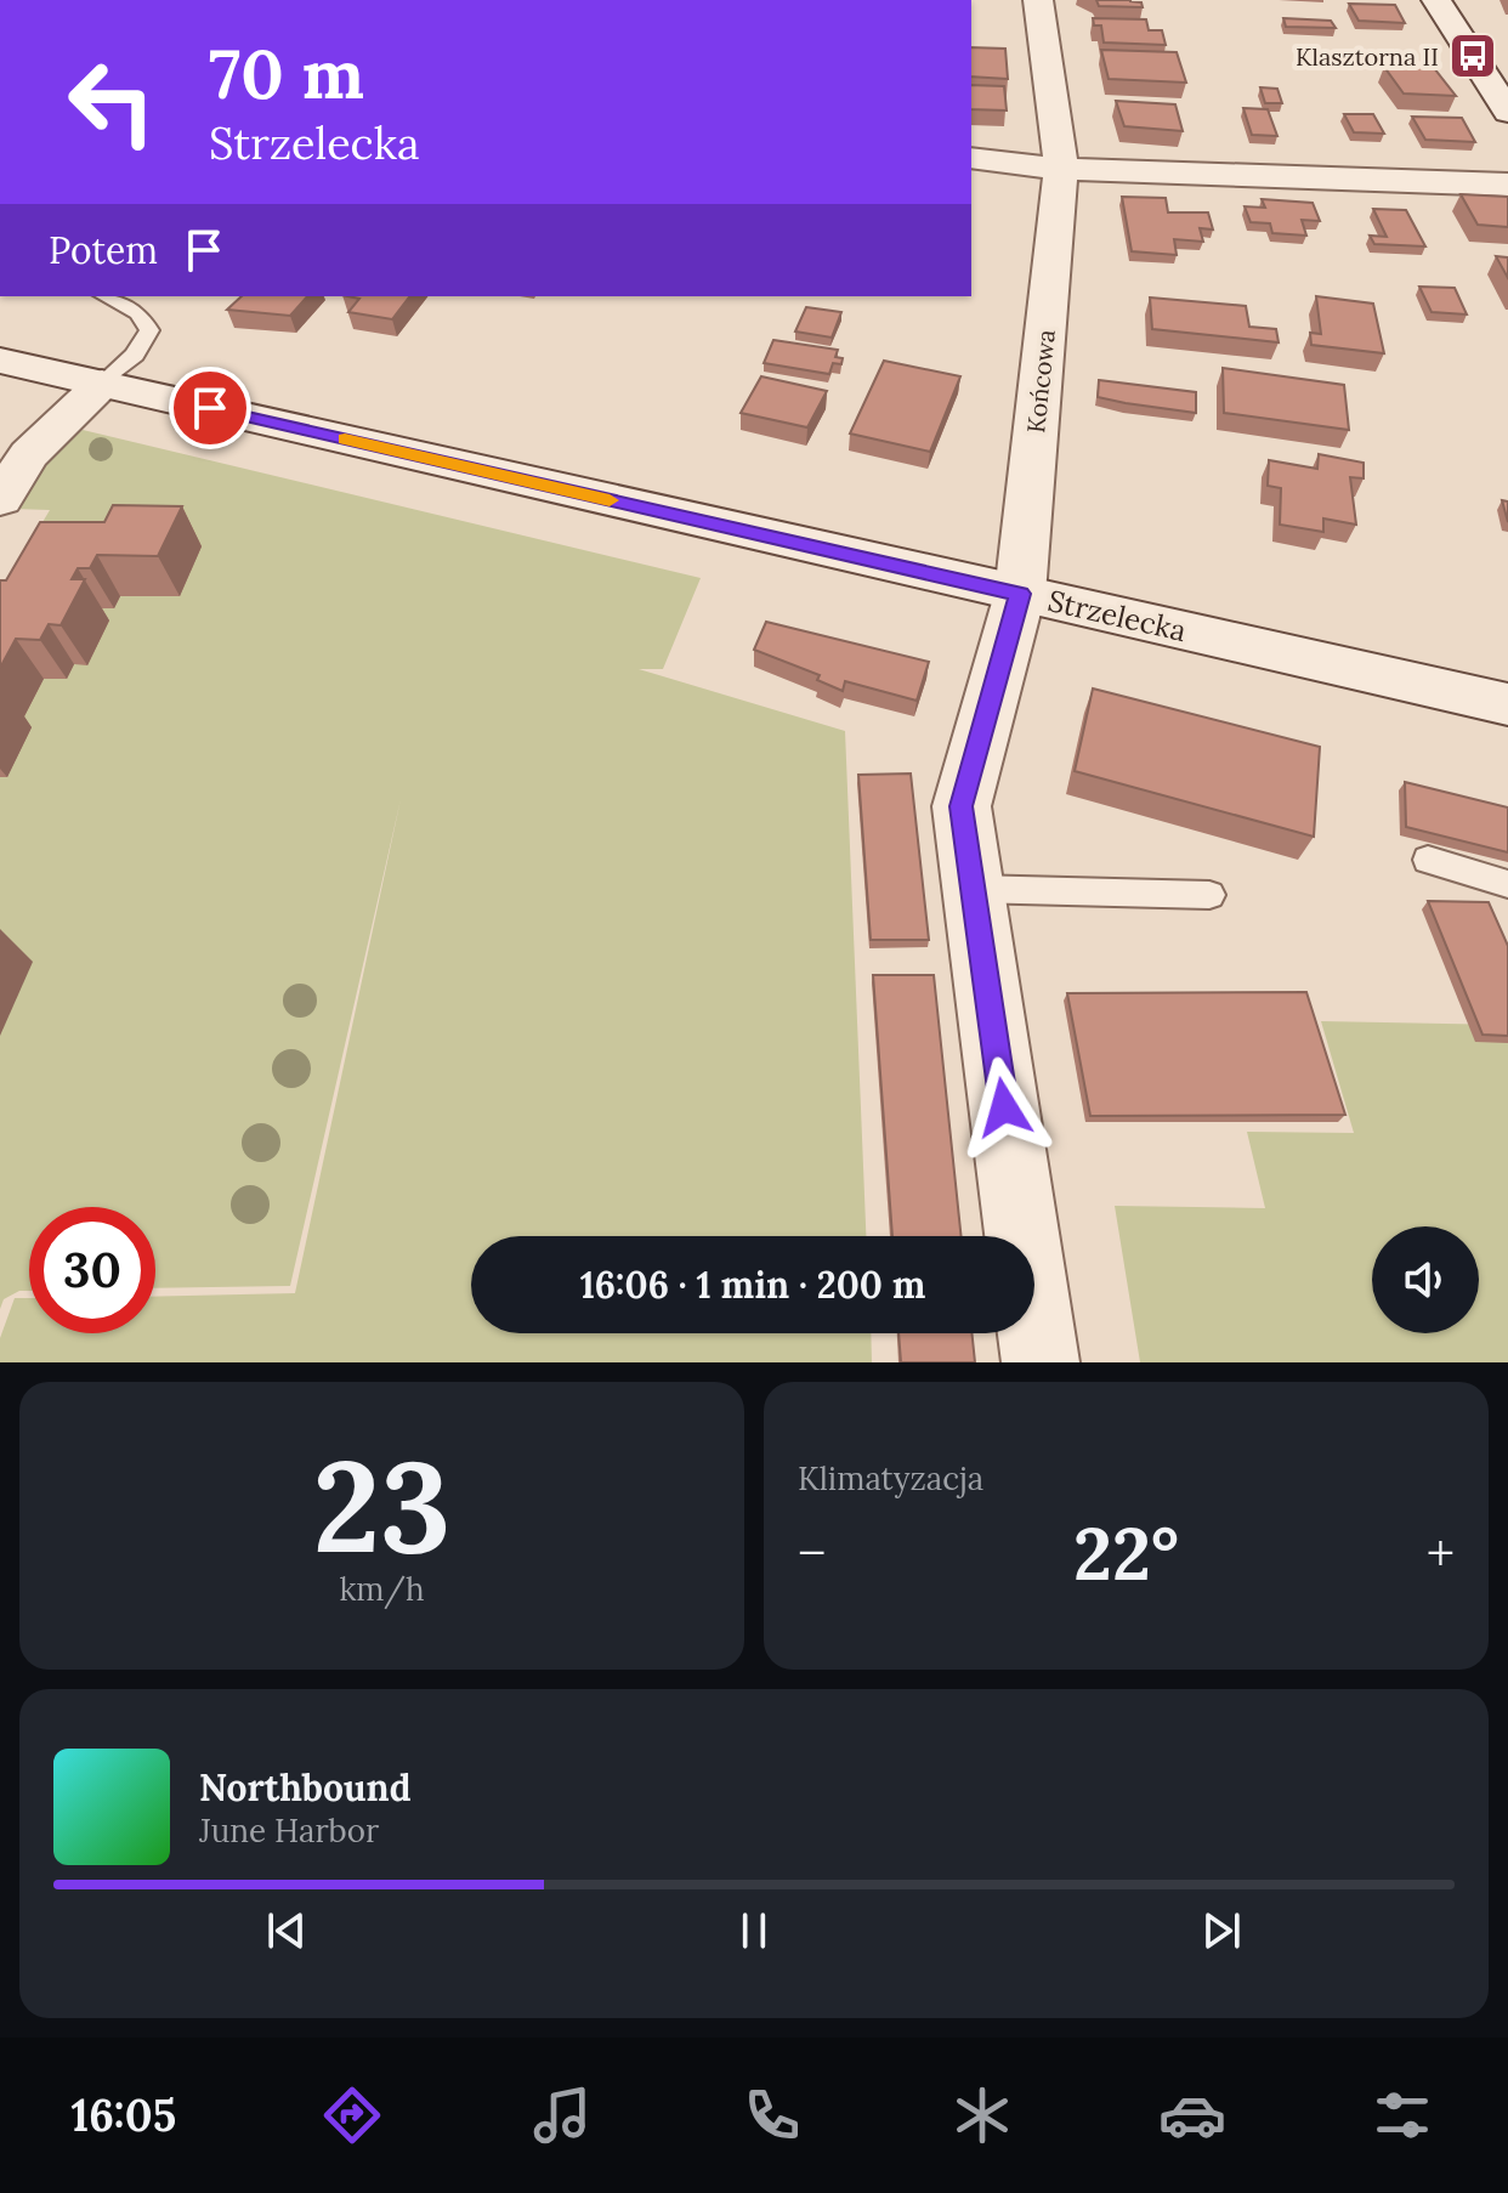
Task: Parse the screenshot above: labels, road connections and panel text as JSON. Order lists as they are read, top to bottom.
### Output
{
  "streets": {
    "street": ["Końcowa", "Strzelecka"]
  },
  "crossings": [
    ["Końcowa", "Strzelecka"]
  ],
  "places": {
    "bus stop": ["Klasztorna II"]
  },
  "page": {
    "turn": ["70 m", "Strzelecka"],
    "then": "Potem",
    "limit": "30",
    "trip": "16:06 · 1 min · 200 m",
    "tile": [
      ["23", "km/h"],
      "Klimatyzacja"
    ],
    "heat": ["−", "22°", "+"],
    "song": ["Northbound", "June Harbor"],
    "tabs": "16:05"
  }
}
